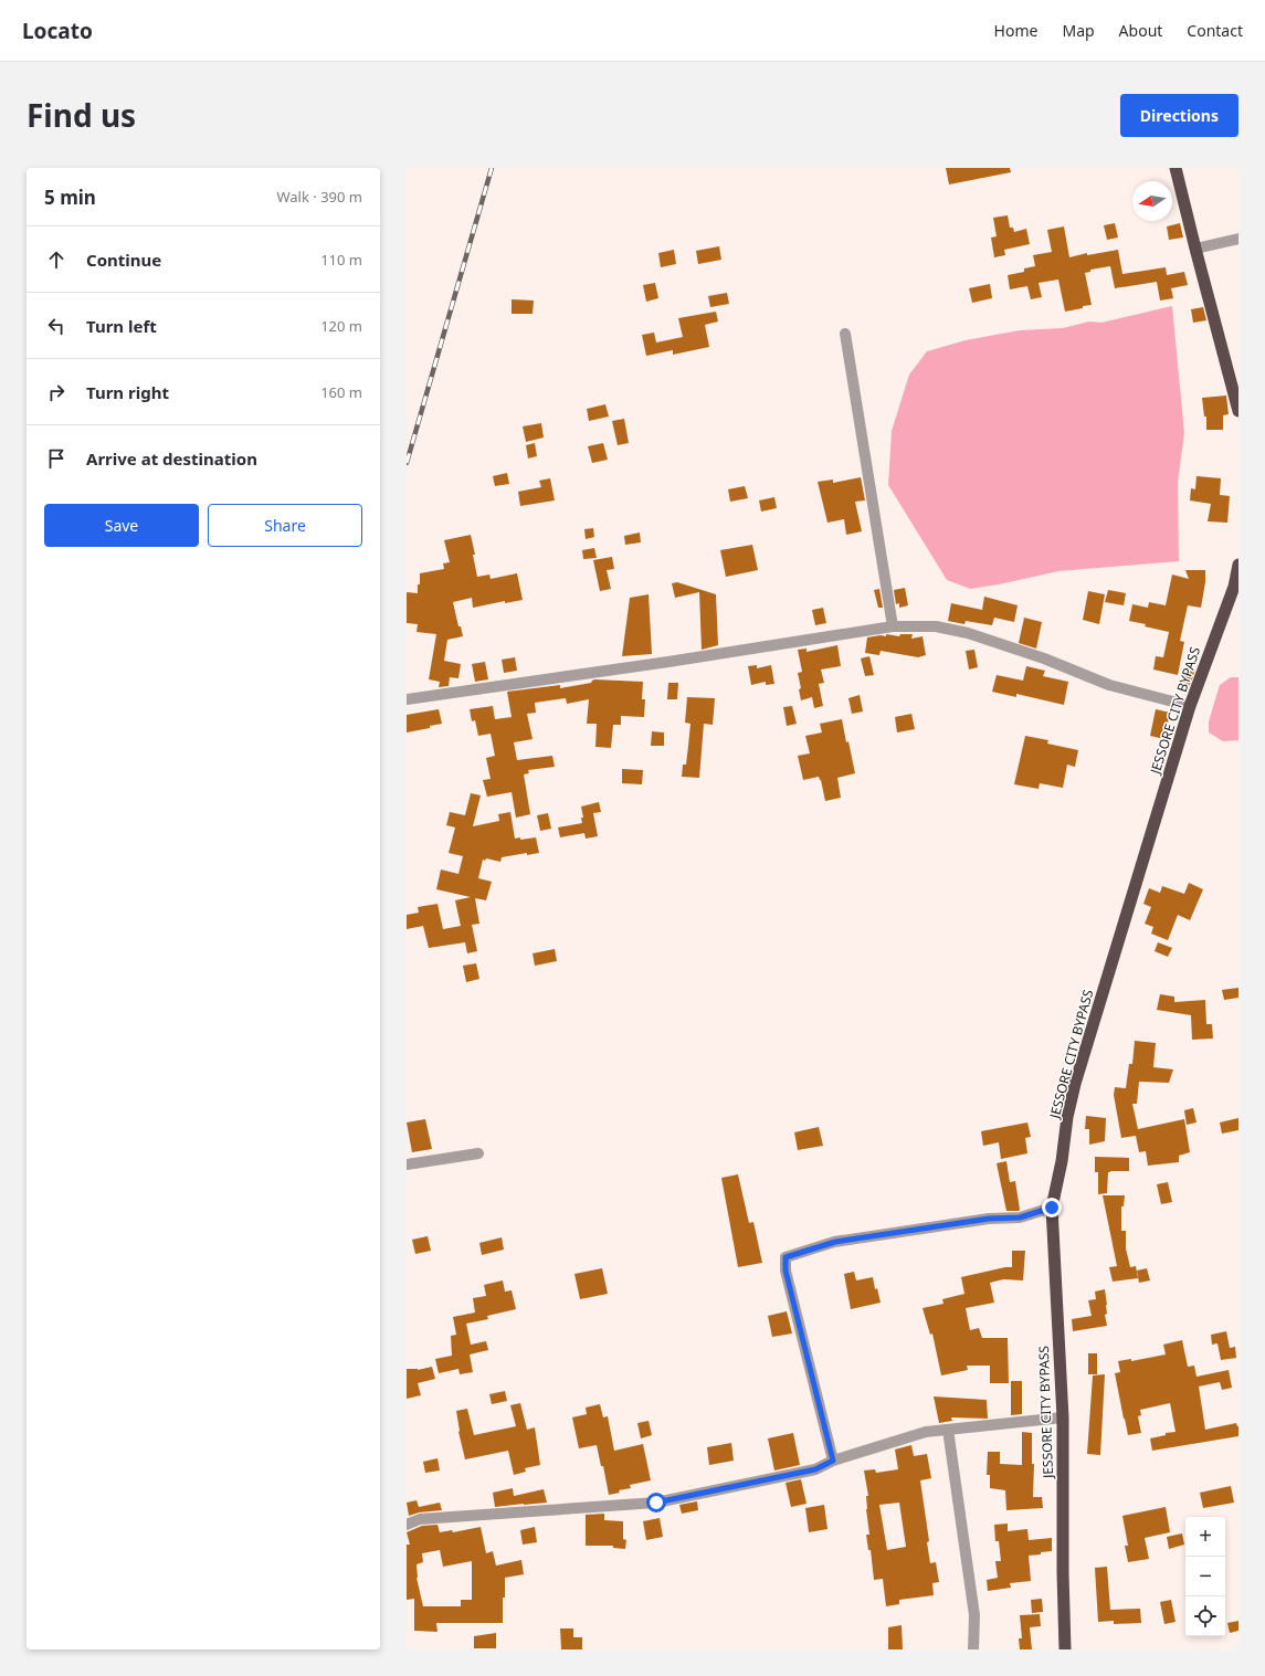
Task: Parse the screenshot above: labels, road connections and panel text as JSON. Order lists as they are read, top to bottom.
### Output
{
  "streets": {
    "highway": ["JESSORE CITY BYPASS"]
  },
  "north": "left",
  "page": {
    "header": "Locato",
    "nav": [
      "Home",
      "Map",
      "About",
      "Contact"
    ],
    "title": "Find us",
    "buttons": [
      "Directions",
      ["Save", "Share"]
    ],
    "heading": ["5 min", "Walk · 390 m"],
    "list": [
      ["Continue", "110 m"],
      ["Turn left", "120 m"],
      ["Turn right", "160 m"],
      "Arrive at destination"
    ],
    "map_buttons": ["+", "−"]
  }
}
